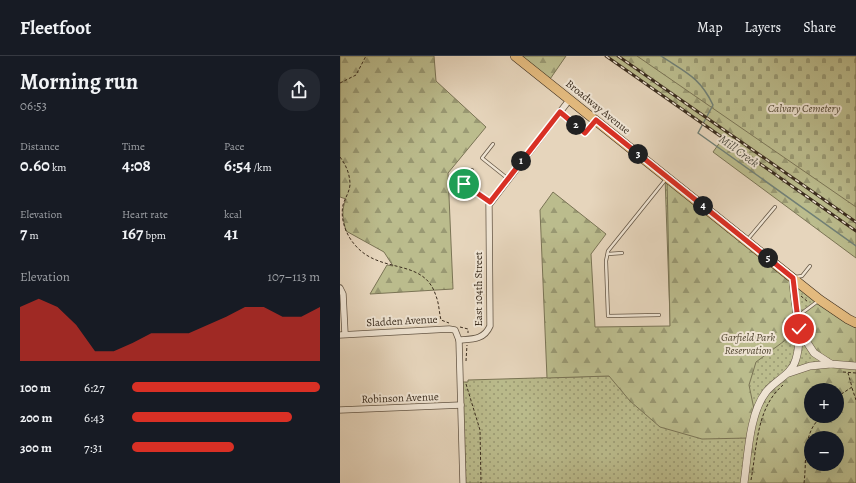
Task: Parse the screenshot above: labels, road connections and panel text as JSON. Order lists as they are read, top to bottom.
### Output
{
  "streets": {
    "main road": ["Broadway Avenue"],
    "street": ["East 104th Street", "Sladden Avenue", "Robinson Avenue"]
  },
  "crossings": [
    ["Broadway Avenue", "East 104th Street"],
    ["East 104th Street", "Sladden Avenue"]
  ],
  "water": ["Mill Creek"],
  "parks": ["Calvary Cemetery", "Garfield Park Reservation"],
  "page": {
    "header": "Fleetfoot",
    "nav": ["Map", "Layers", "Share"],
    "heading": ["Morning run", "06:53"],
    "pins": [
      "2",
      "3",
      "1",
      "4",
      "5"
    ],
    "stats": [
      ["Distance", "0.60 km"],
      ["Time", "4:08"],
      ["Pace", "6:54 /km"],
      ["Elevation", "7 m"],
      ["Heart rate", "167 bpm"],
      ["kcal", "41"]
    ],
    "chart": ["Elevation", "107–113 m"],
    "list": [
      {
        "name": "100 m",
        "note": "6:27"
      },
      {
        "name": "200 m",
        "note": "6:43"
      },
      {
        "name": "300 m",
        "note": "7:31"
      }
    ],
    "map_buttons": ["+", "−"]
  }
}
